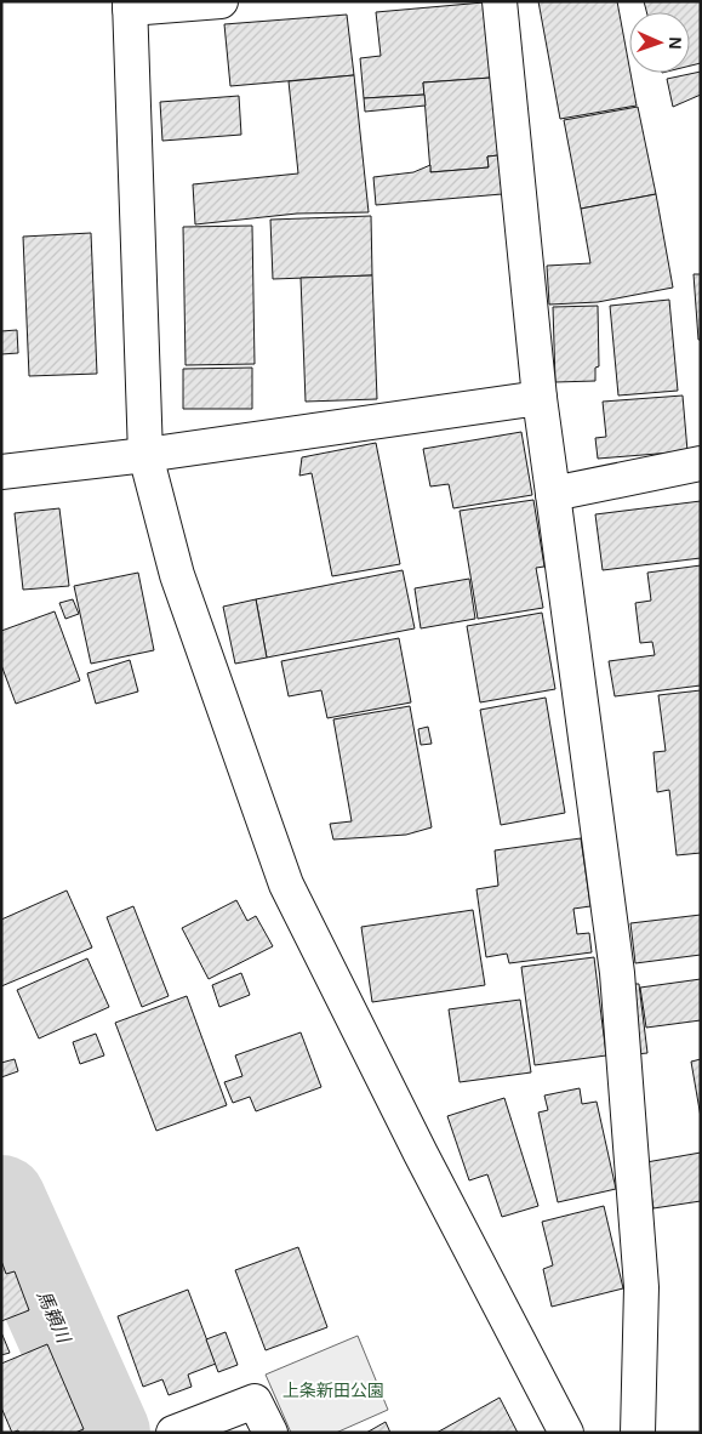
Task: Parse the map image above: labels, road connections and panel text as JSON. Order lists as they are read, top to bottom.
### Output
{
  "water": ["馬頼川"],
  "parks": ["上条新田公園"],
  "north": "right"
}
